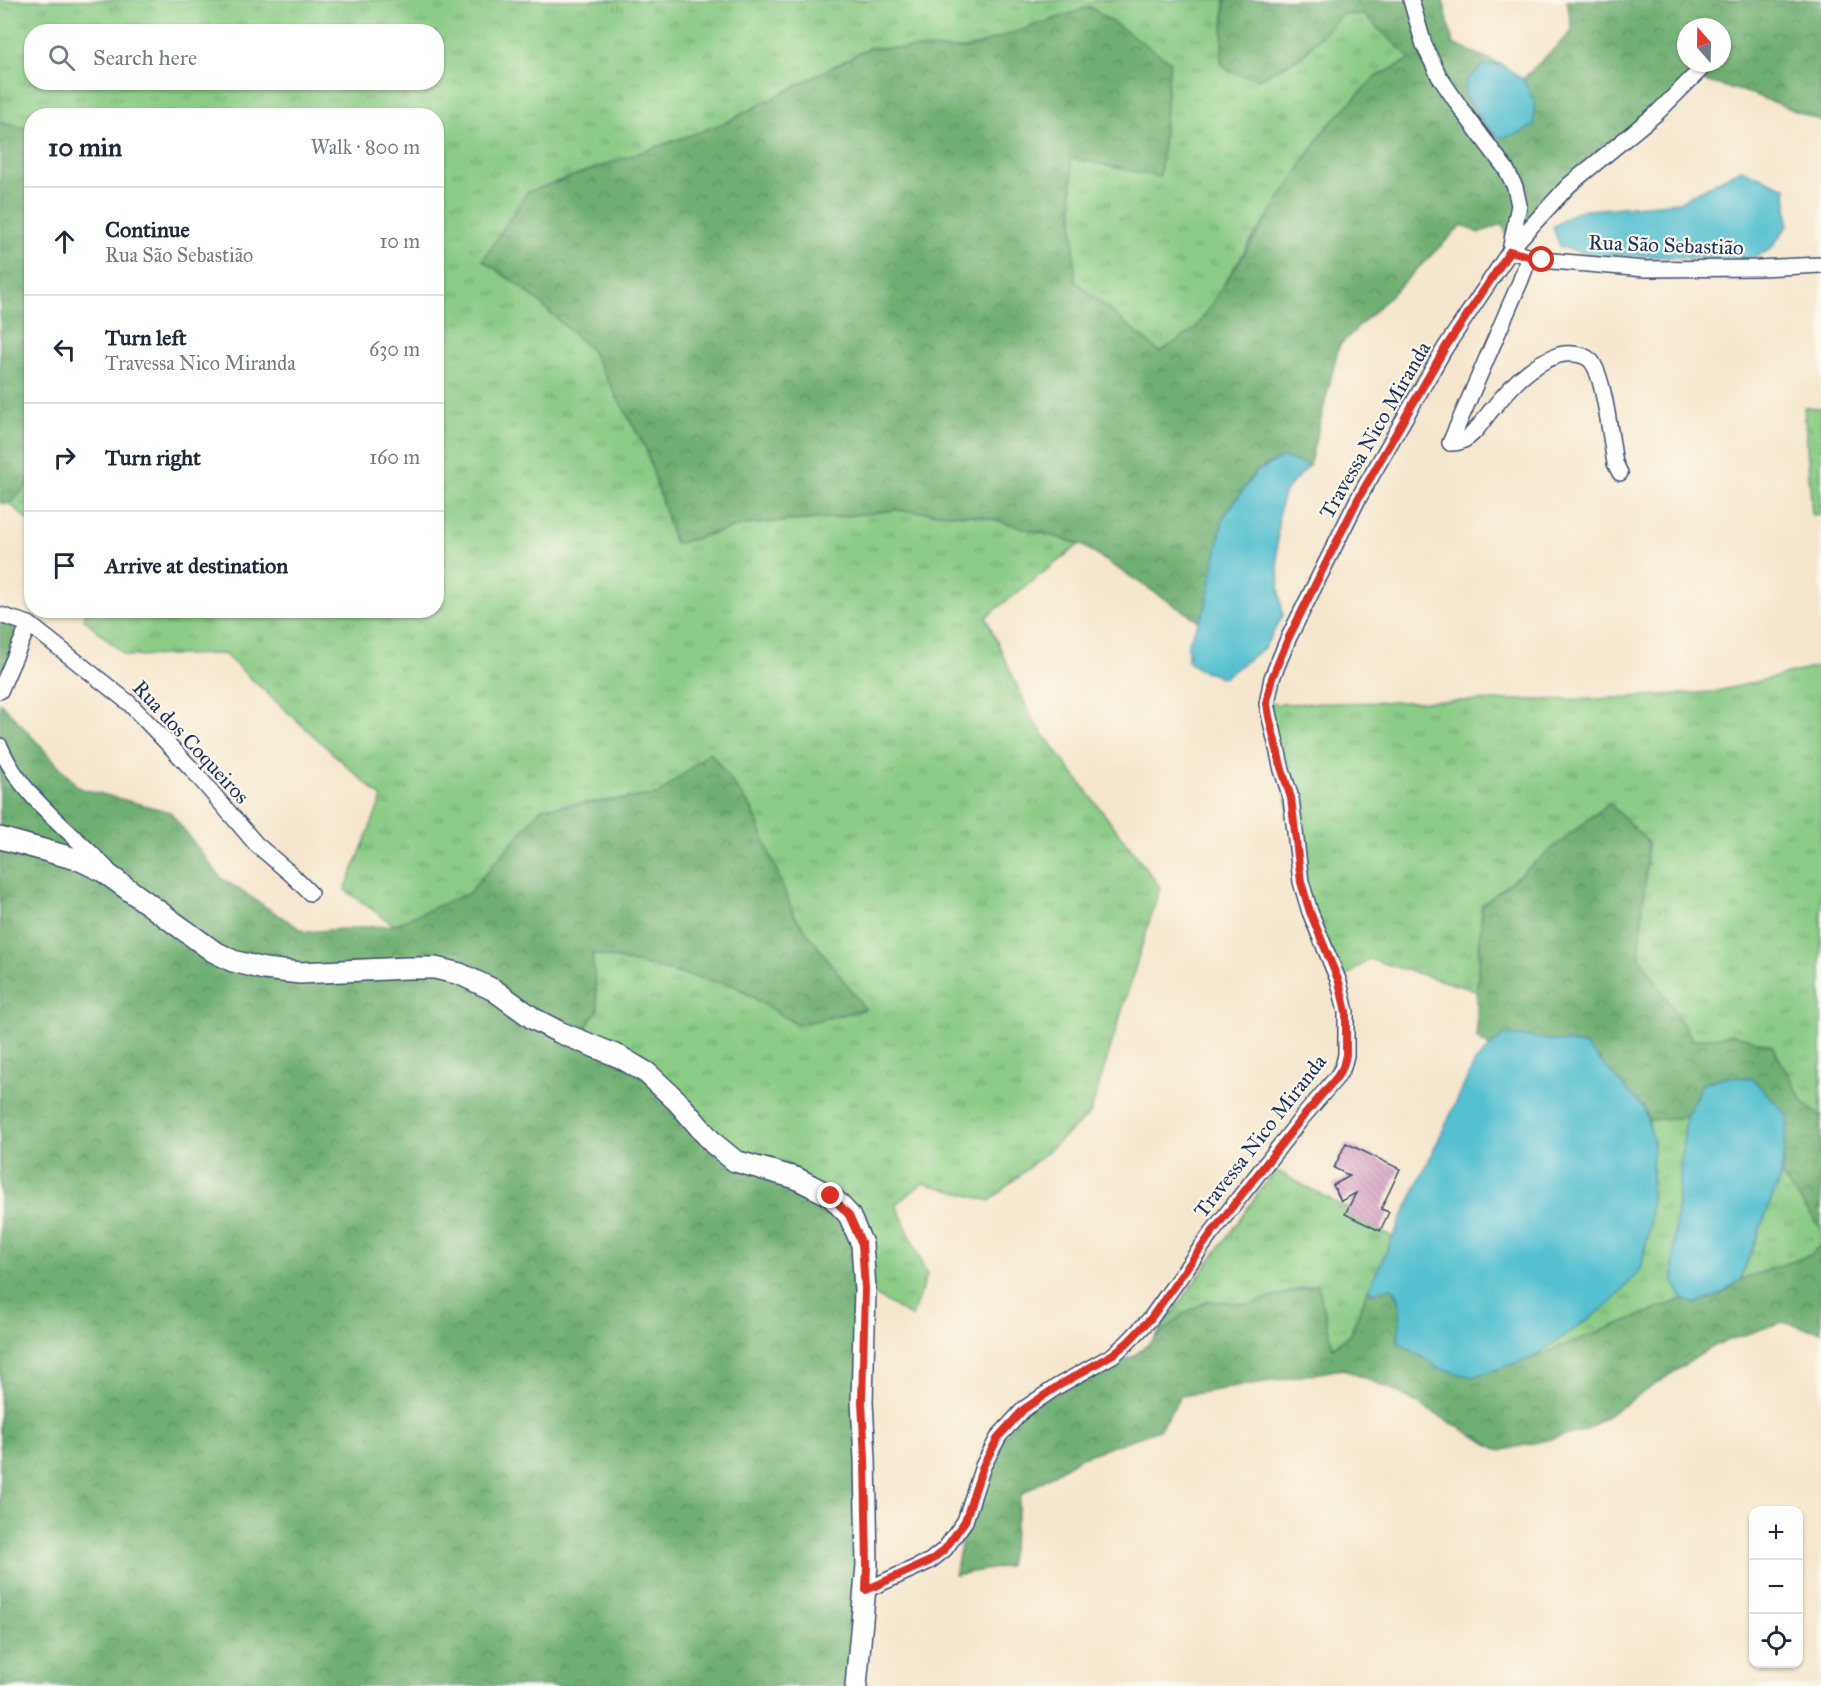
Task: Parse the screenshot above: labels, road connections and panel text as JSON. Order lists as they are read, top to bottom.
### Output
{
  "streets": {
    "street": ["Rua São Sebastião", "Travessa Nico Miranda", "Rua dos Coqueiros"]
  },
  "crossings": [
    ["Rua São Sebastião", "Travessa Nico Miranda"]
  ],
  "north": "top",
  "page": {
    "search": "Search here",
    "heading": ["10 min", "Walk · 800 m"],
    "list": [
      ["Continue", "Rua São Sebastião", "10 m"],
      ["Turn left", "Travessa Nico Miranda", "630 m"],
      ["Turn right", "160 m"],
      "Arrive at destination"
    ],
    "map_buttons": ["+", "−"]
  }
}
